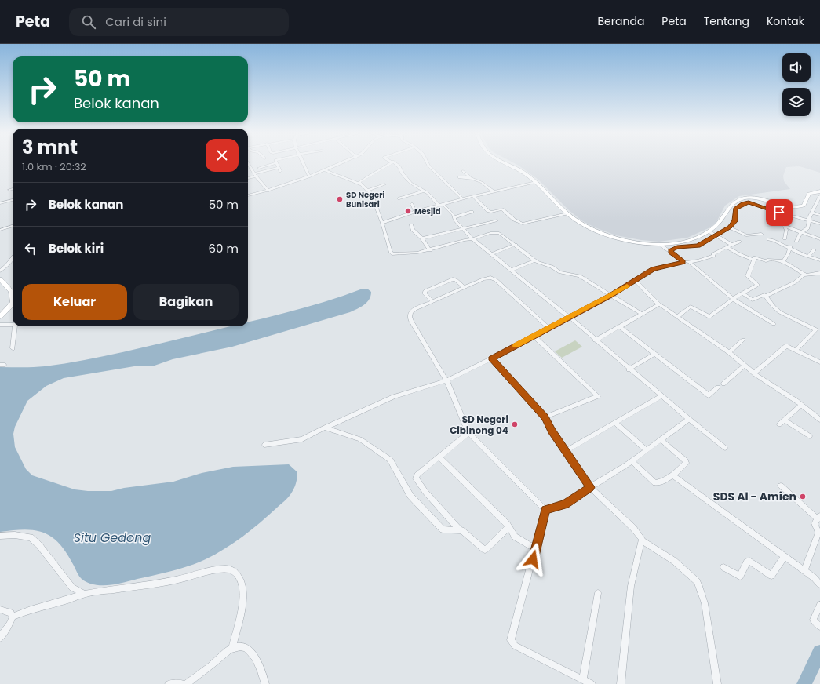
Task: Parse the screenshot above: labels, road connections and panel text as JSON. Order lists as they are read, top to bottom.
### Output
{
  "water": ["Situ Gedong"],
  "places": [
    "SD Negeri Bunisari",
    "Mesjid",
    "SD Negeri Cibinong 04",
    "SDS Al - Amien"
  ],
  "page": {
    "header": "Peta",
    "search": "Cari di sini",
    "nav": [
      "Beranda",
      "Peta",
      "Tentang",
      "Kontak"
    ],
    "turn": ["50 m", "Belok kanan"],
    "heading": ["3 mnt", "1.0 km · 20:32"],
    "list": [
      {
        "name": "Belok kanan",
        "value": "50 m"
      },
      {
        "name": "Belok kiri",
        "value": "60 m"
      }
    ],
    "buttons": ["Keluar", "Bagikan"]
  }
}
